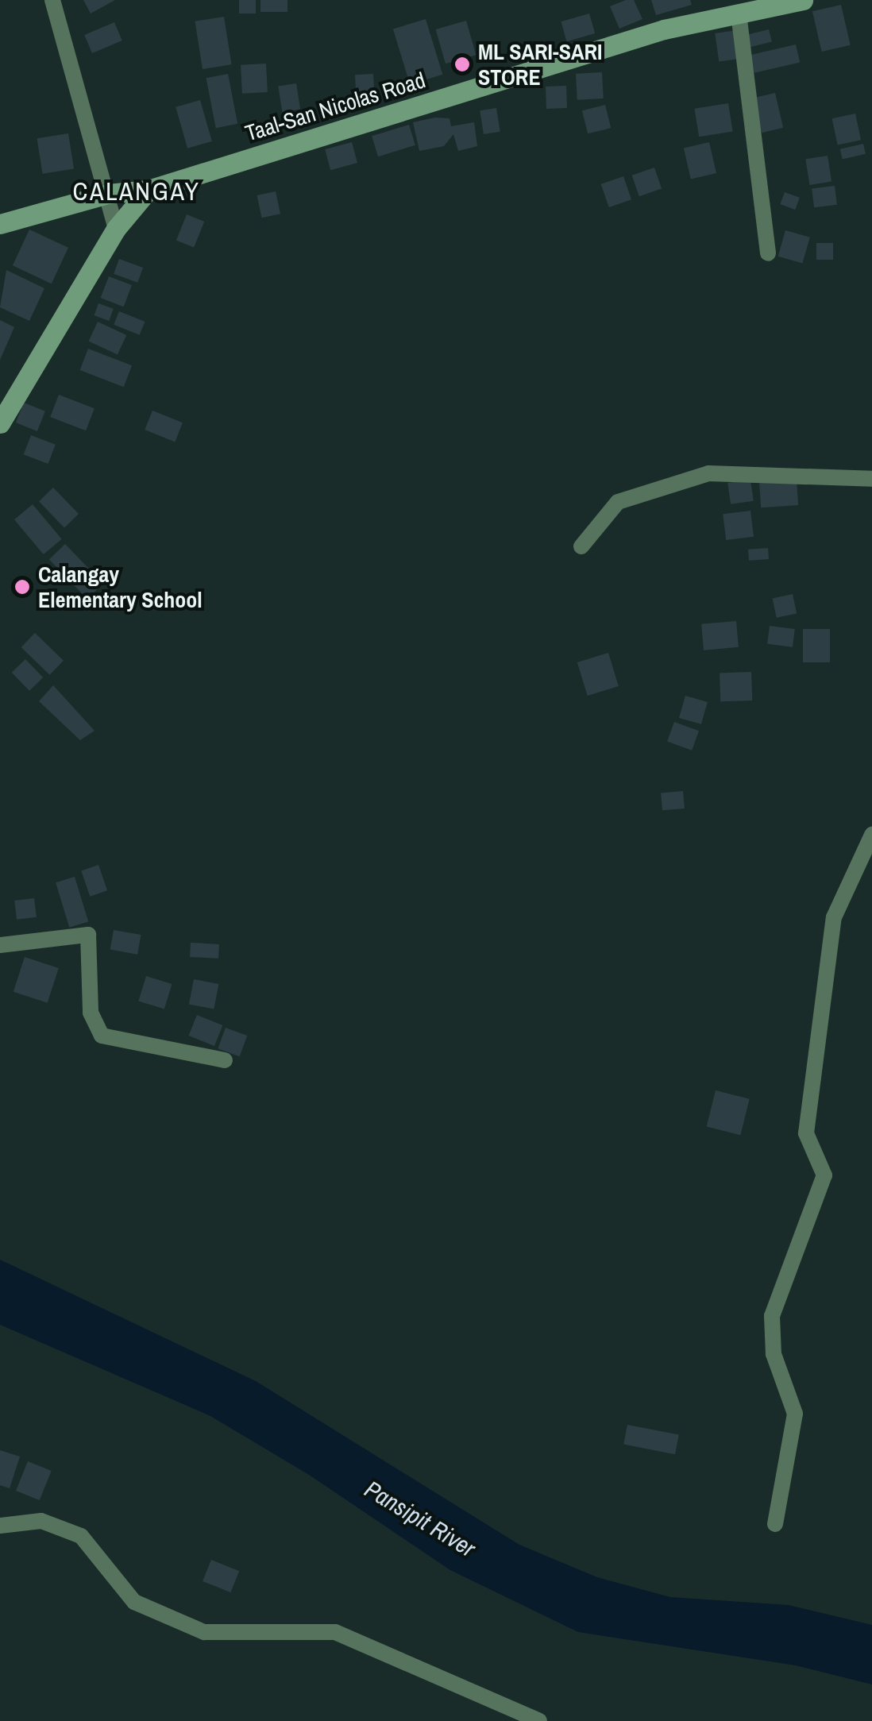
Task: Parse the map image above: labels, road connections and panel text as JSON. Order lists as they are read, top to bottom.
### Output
{
  "streets": {
    "main road": ["Taal-San Nicolas Road"]
  },
  "districts": ["CALANGAY"],
  "water": ["Pansipit River"],
  "places": ["ML SARI-SARI STORE", "Calangay Elementary School"]
}
